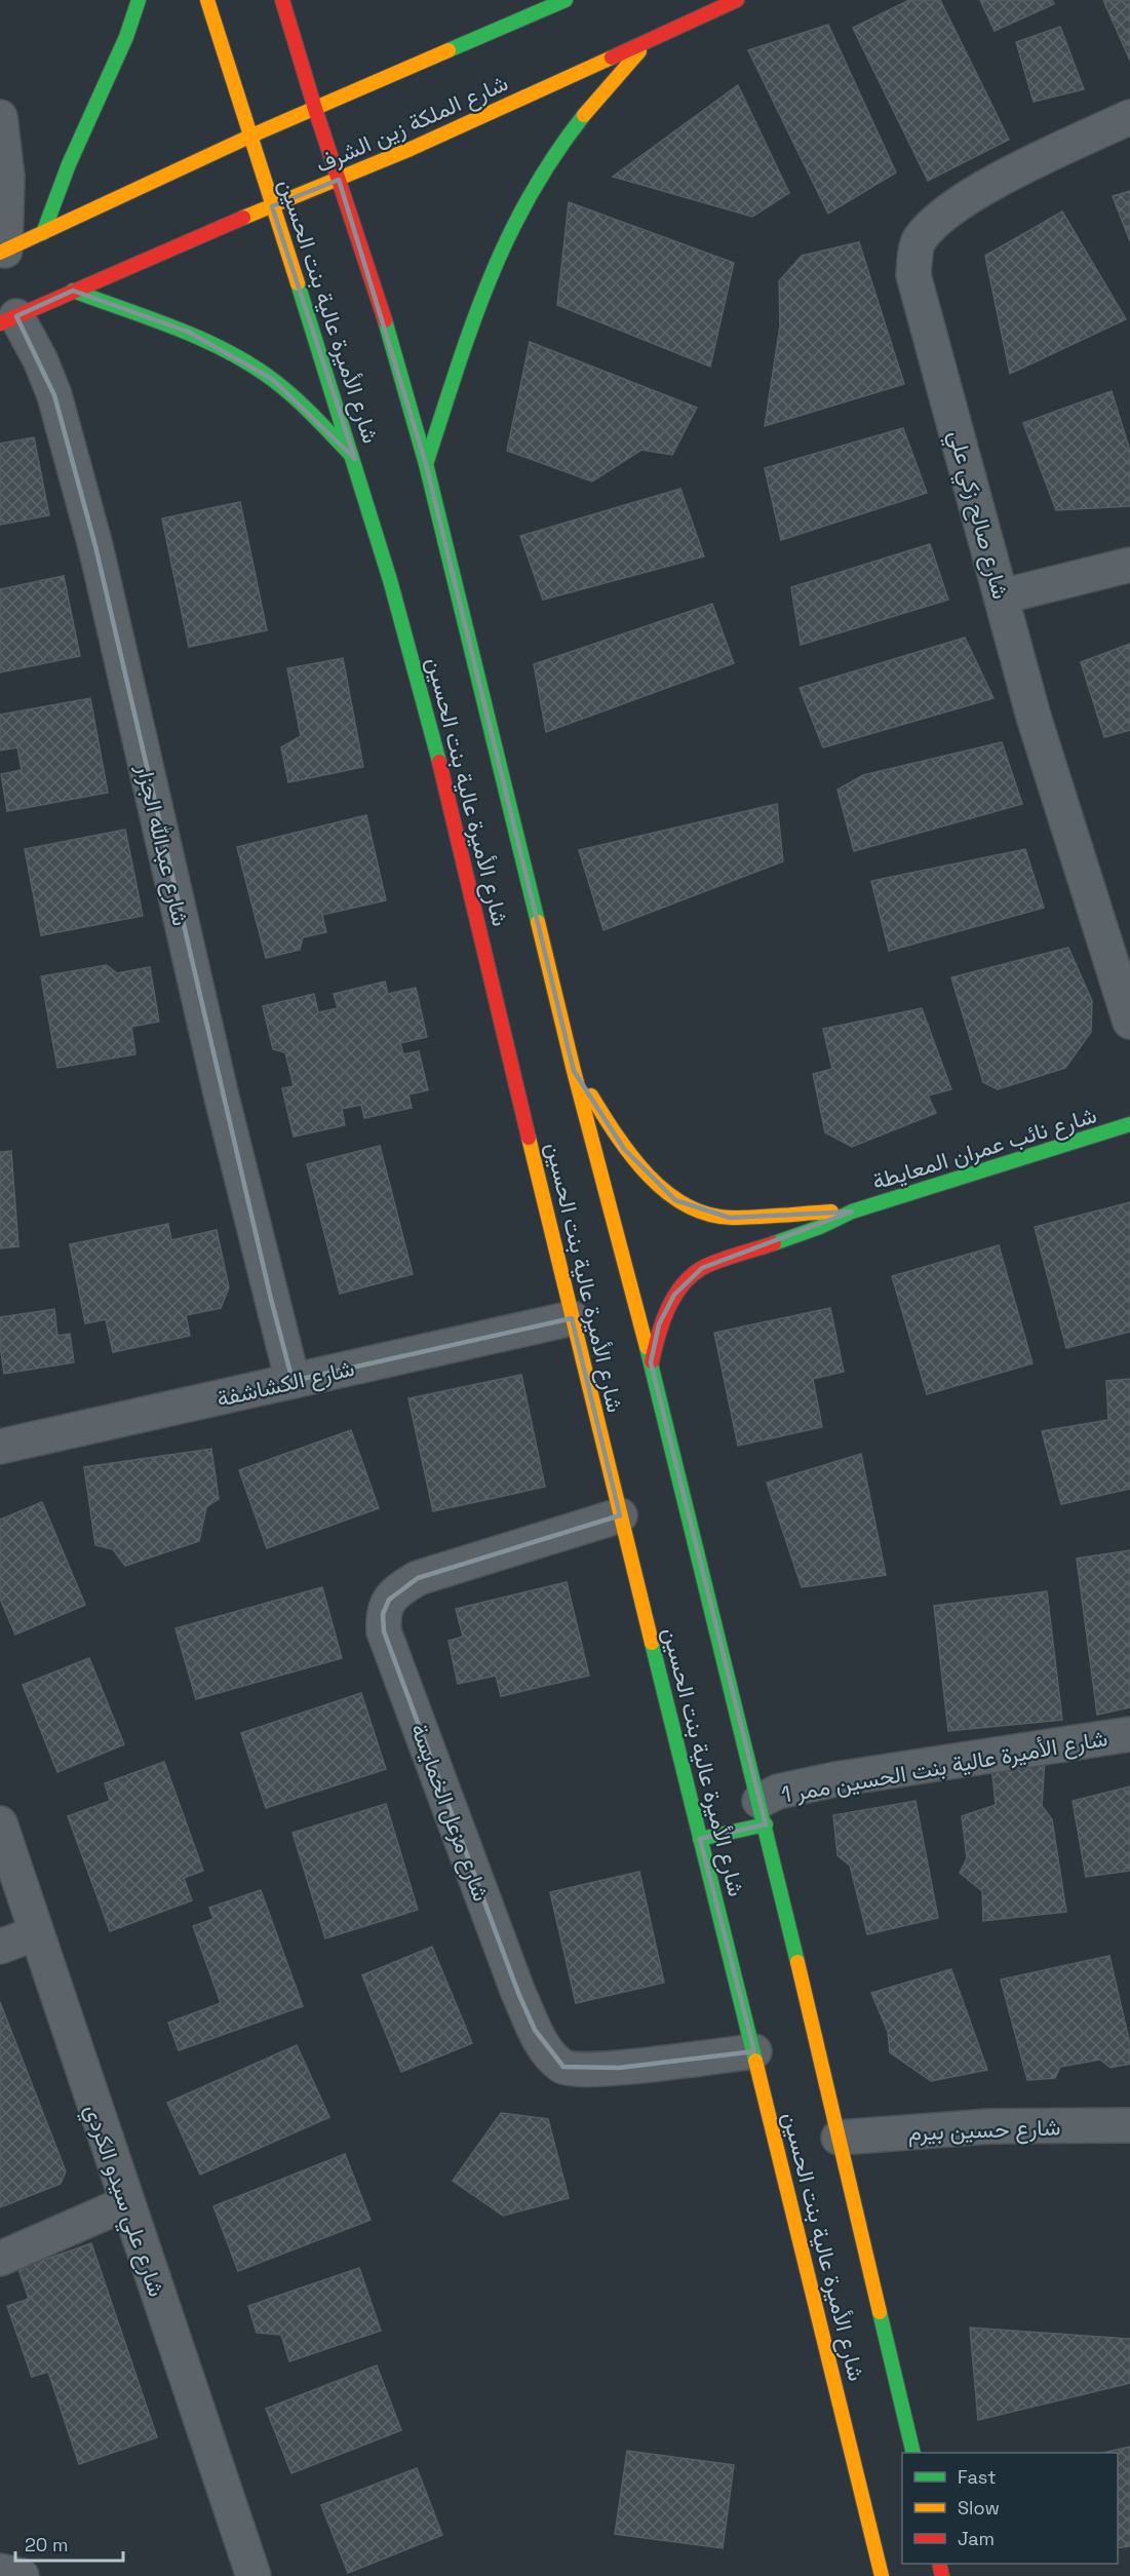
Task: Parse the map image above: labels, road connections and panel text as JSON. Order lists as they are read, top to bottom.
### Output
{
  "streets": {
    "main road": ["شارع الملكة زين الشرف", "شارع الأميرة عالية بنت الحسين", "شارع نائب عمران المعايطة"],
    "street": [
      "شارع صالح زكي علي",
      "شارع عبدالله الجزار",
      "شارع الكشاشفة",
      "شارع الأميرة عالية بنت الحسين ممر 1",
      "شارع مزعل الخمايسة",
      "شارع حسين بيرم",
      "شارع علي سيدو الكردي"
    ]
  },
  "crossings": [
    ["شارع الملكة زين الشرف", "شارع الأميرة عالية بنت الحسين"],
    ["شارع الملكة زين الشرف", "شارع عبدالله الجزار"],
    ["شارع الأميرة عالية بنت الحسين", "شارع نائب عمران المعايطة"],
    ["شارع الأميرة عالية بنت الحسين", "شارع الكشاشفة"],
    ["شارع الأميرة عالية بنت الحسين", "شارع الأميرة عالية بنت الحسين ممر 1"],
    ["شارع الأميرة عالية بنت الحسين", "شارع مزعل الخمايسة"],
    ["شارع الأميرة عالية بنت الحسين", "شارع حسين بيرم"],
    ["شارع عبدالله الجزار", "شارع الكشاشفة"]
  ],
  "legend": ["Fast", "Slow", "Jam"],
  "scale_bar": "20 m"
}
